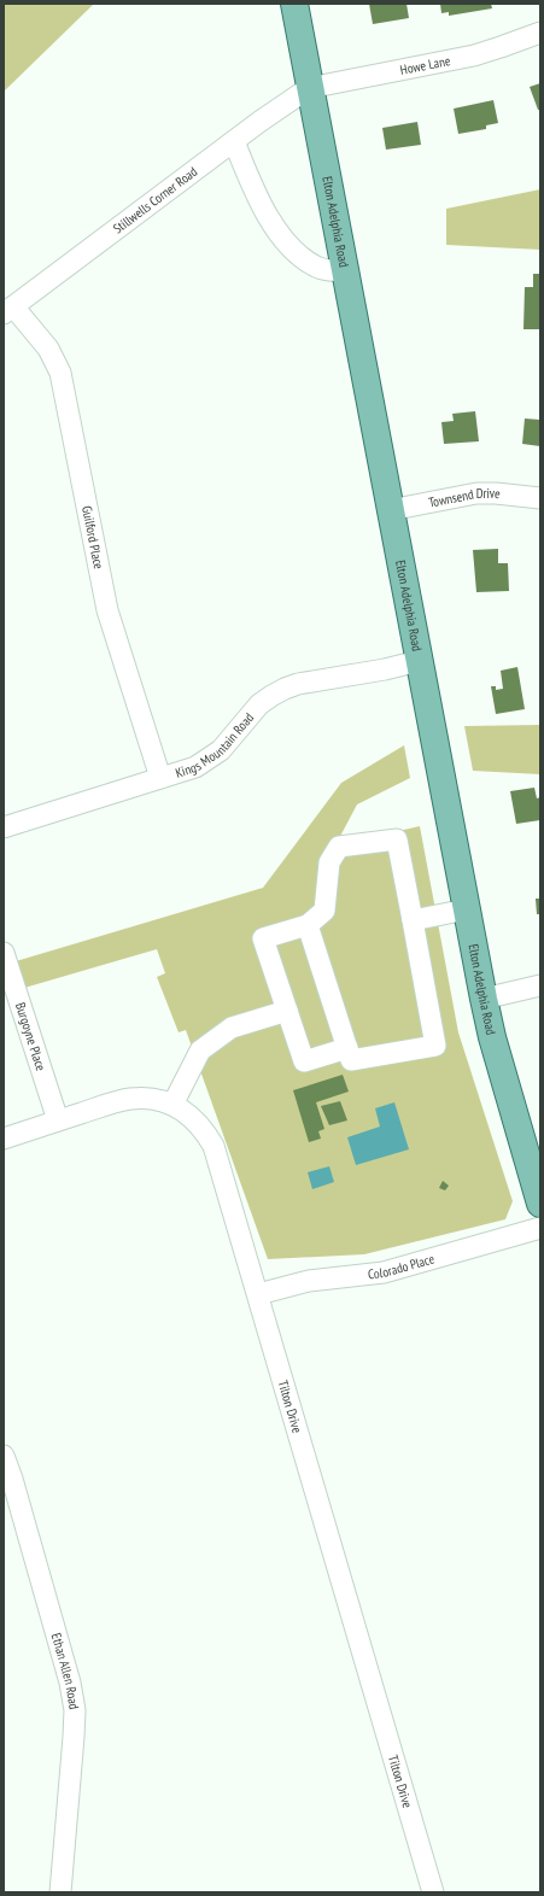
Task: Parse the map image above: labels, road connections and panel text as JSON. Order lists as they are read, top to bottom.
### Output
{
  "streets": {
    "main road": ["Elton Adelphia Road"],
    "street": [
      "Howe Lane",
      "Stillwells Corner Road",
      "Townsend Drive",
      "Guilford Place",
      "Kings Mountain Road",
      "Burgoyne Place",
      "Colorado Place",
      "Tilton Drive",
      "Ethan Allen Road"
    ]
  },
  "crossings": [
    ["Howe Lane", "Stillwells Corner Road"],
    ["Howe Lane", "Elton Adelphia Road"],
    ["Stillwells Corner Road", "Elton Adelphia Road"],
    ["Stillwells Corner Road", "Guilford Place"],
    ["Elton Adelphia Road", "Townsend Drive"],
    ["Elton Adelphia Road", "Kings Mountain Road"],
    ["Guilford Place", "Kings Mountain Road"],
    ["Burgoyne Place", "Tilton Drive"],
    ["Colorado Place", "Tilton Drive"]
  ]
}
